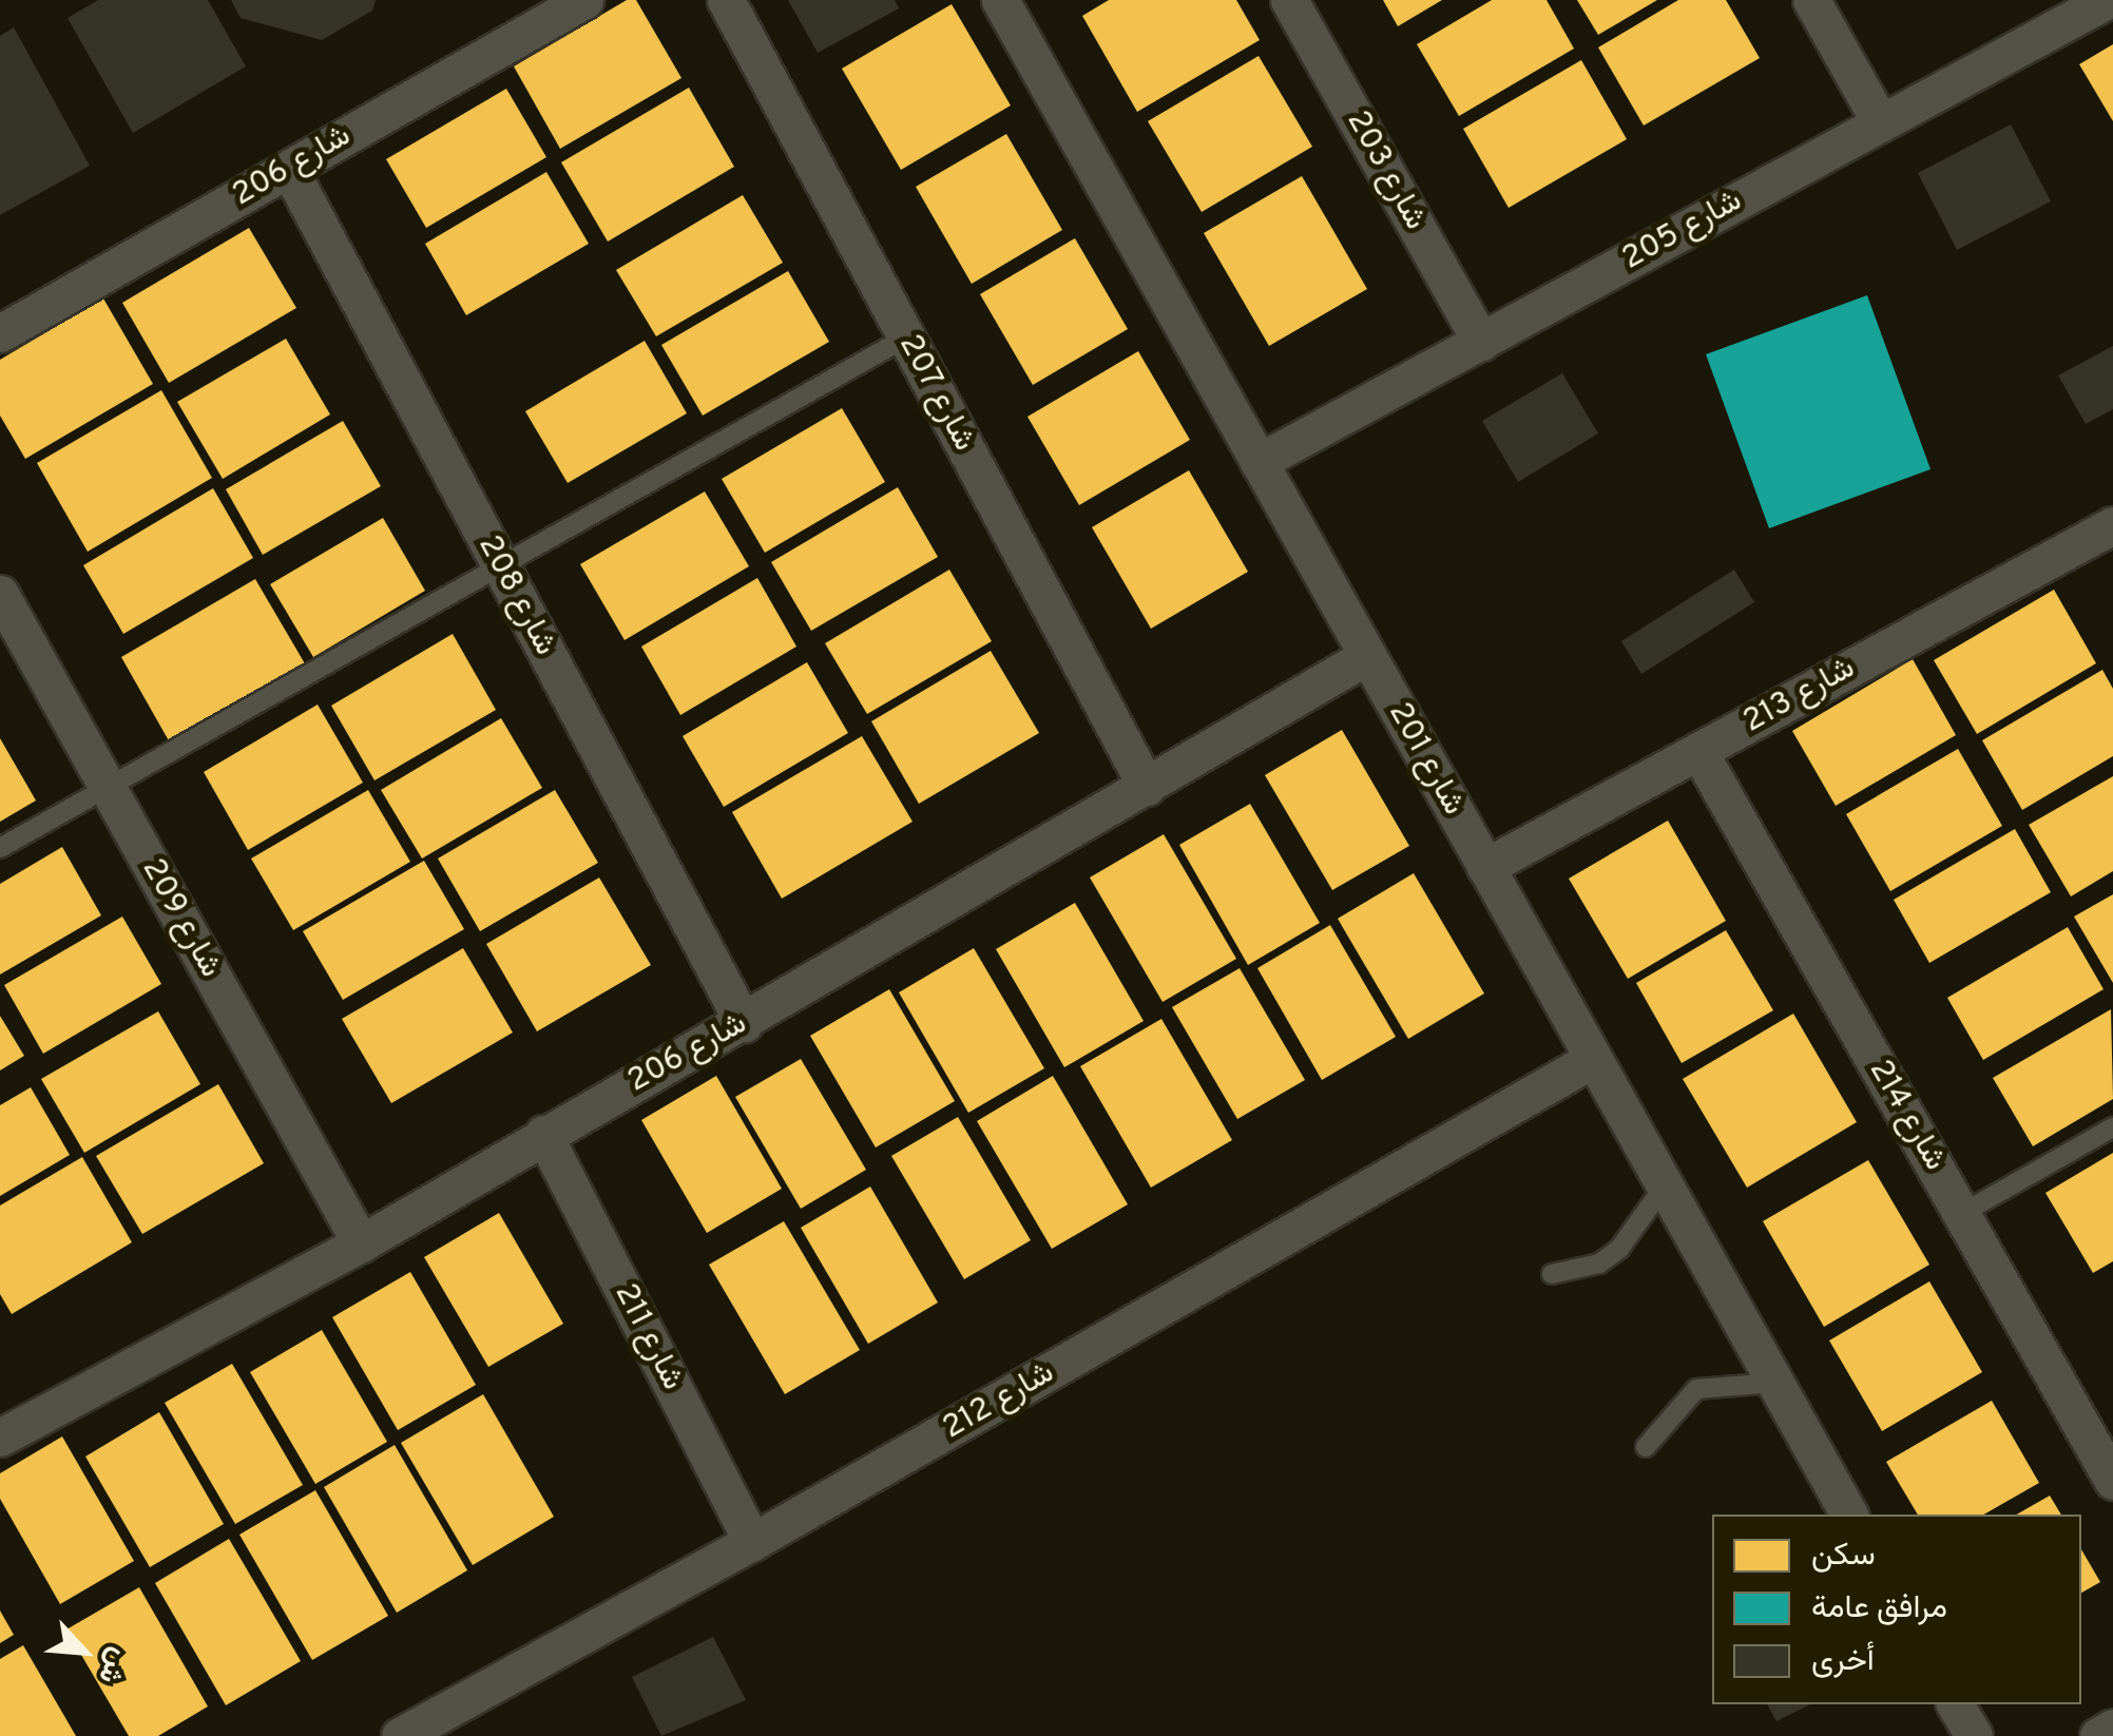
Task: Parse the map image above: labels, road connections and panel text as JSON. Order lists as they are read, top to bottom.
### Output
{
  "streets": {
    "street": [
      "شارع 206",
      "شارع 203",
      "شارع 205",
      "شارع 207",
      "شارع 208",
      "شارع 213",
      "شارع 201",
      "شارع 209",
      "شارع 214",
      "شارع 211",
      "شارع 212"
    ]
  },
  "crossings": [
    ["شارع 206", "شارع 207"],
    ["شارع 206", "شارع 208"],
    ["شارع 206", "شارع 201"],
    ["شارع 206", "شارع 209"],
    ["شارع 206", "شارع 211"],
    ["شارع 203", "شارع 205"],
    ["شارع 205", "شارع 201"],
    ["شارع 213", "شارع 201"],
    ["شارع 213", "شارع 214"],
    ["شارع 201", "شارع 212"],
    ["شارع 211", "شارع 212"]
  ],
  "legend": ["سكن", "مرافق عامة", "أخرى"],
  "north": "bottom right"
}
